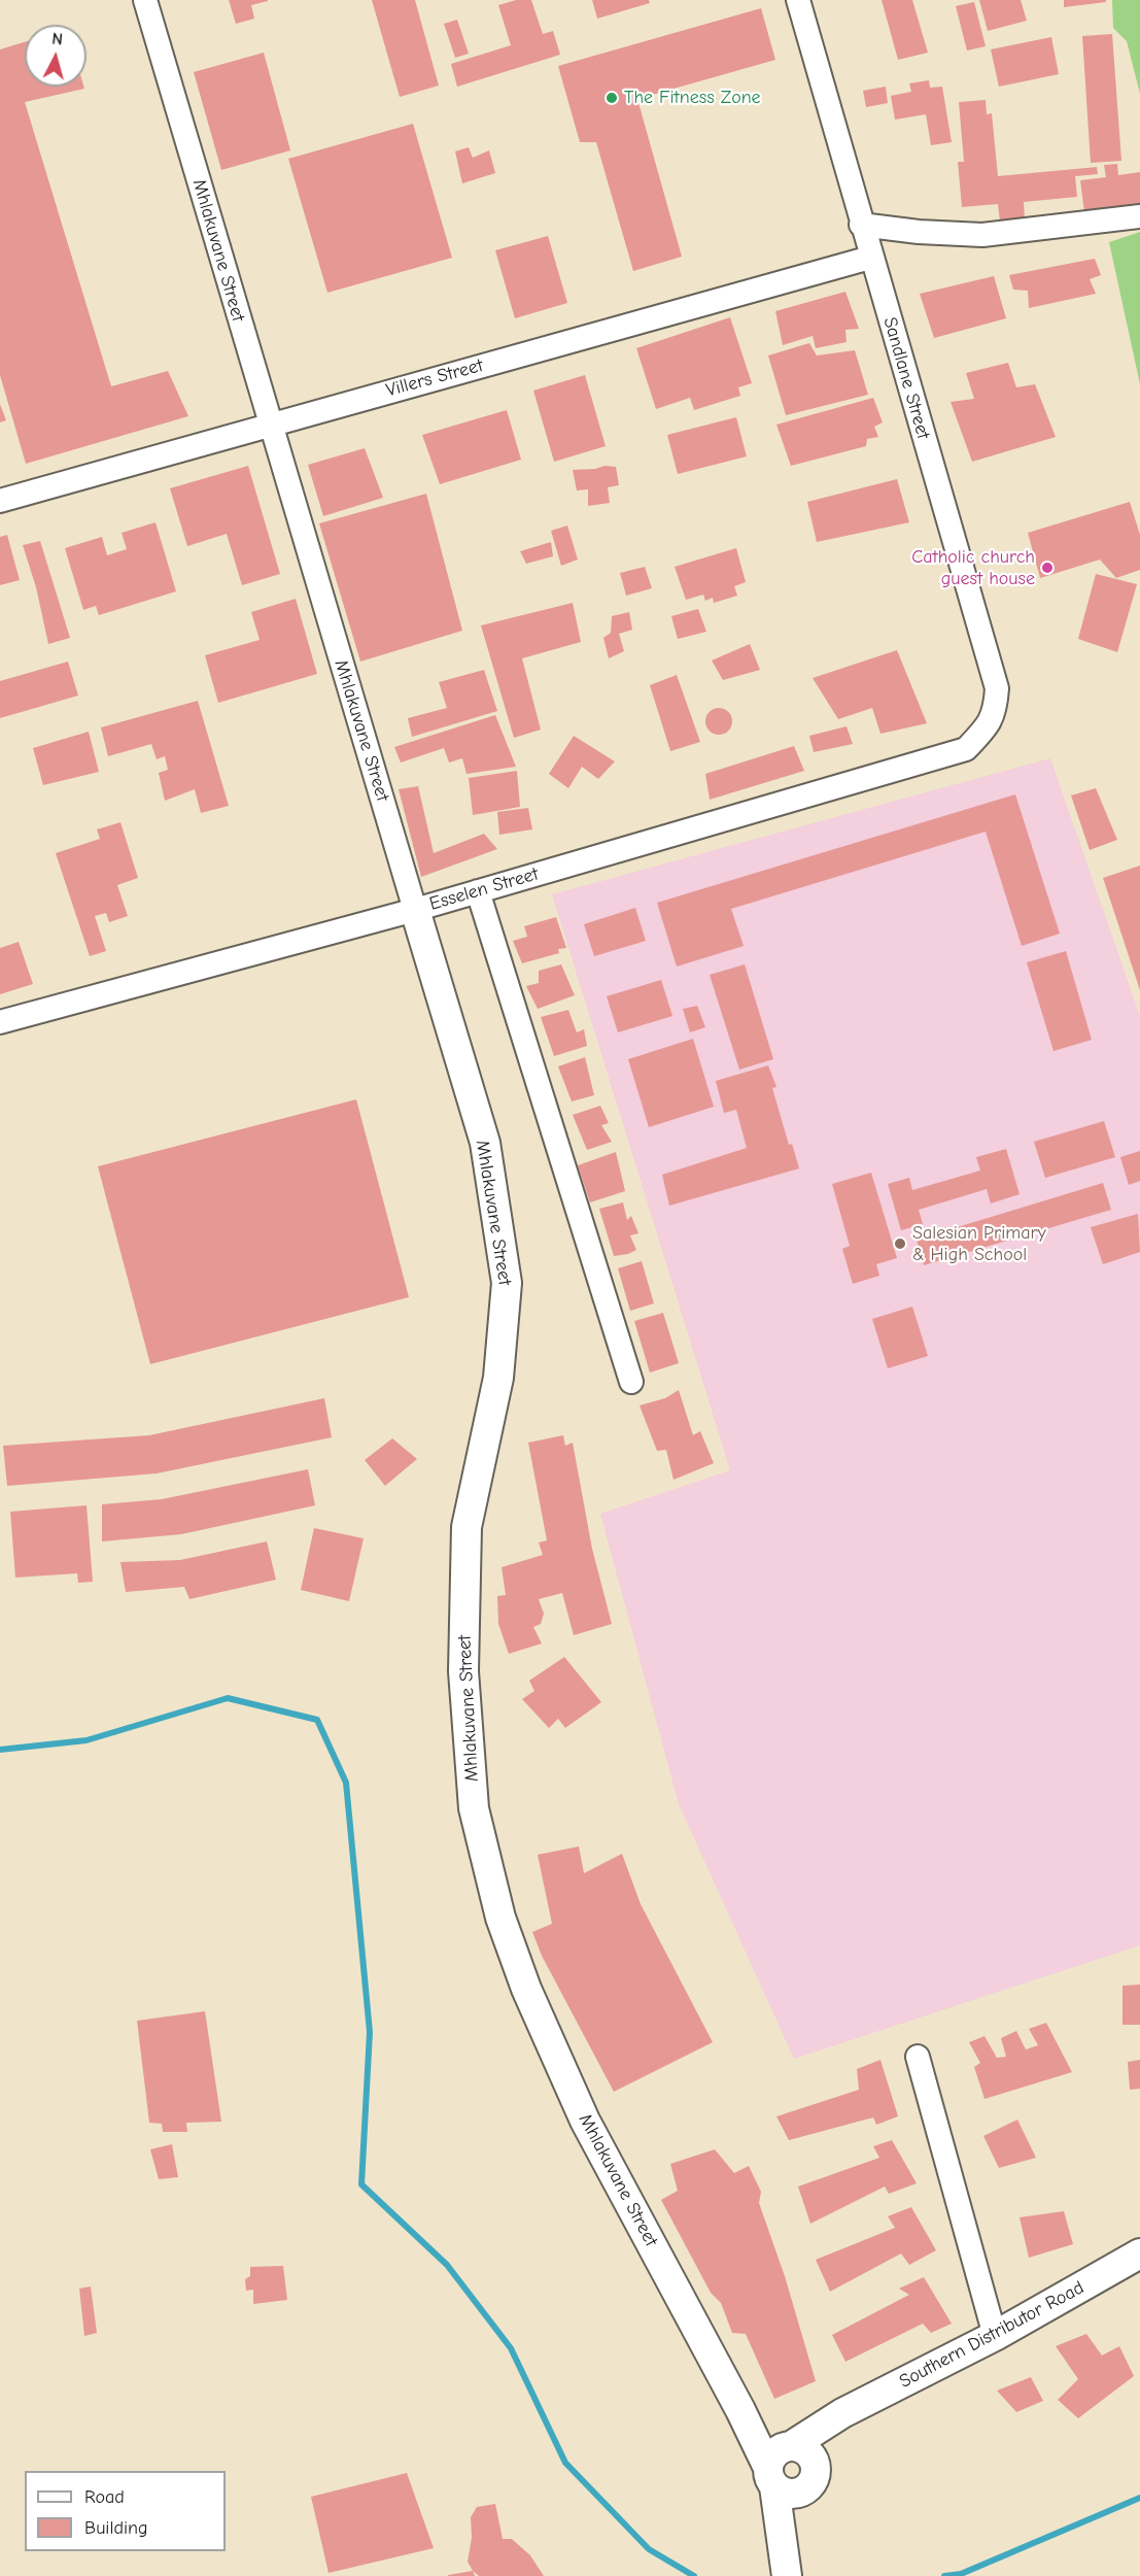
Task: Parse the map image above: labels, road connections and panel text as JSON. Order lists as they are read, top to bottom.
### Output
{
  "streets": {
    "street": [
      "Mhlakuvane Street",
      "Villers Street",
      "Sandlane Street",
      "Esselen Street",
      "Southern Distributor Road"
    ]
  },
  "crossings": [
    ["Mhlakuvane Street", "Villers Street"],
    ["Mhlakuvane Street", "Esselen Street"],
    ["Mhlakuvane Street", "Southern Distributor Road"],
    ["Villers Street", "Sandlane Street"],
    ["Sandlane Street", "Esselen Street"]
  ],
  "places": ["The Fitness Zone", "Catholic church guest house", "Salesian Primary & High School"],
  "legend": ["Road", "Building"],
  "north": "top"
}
